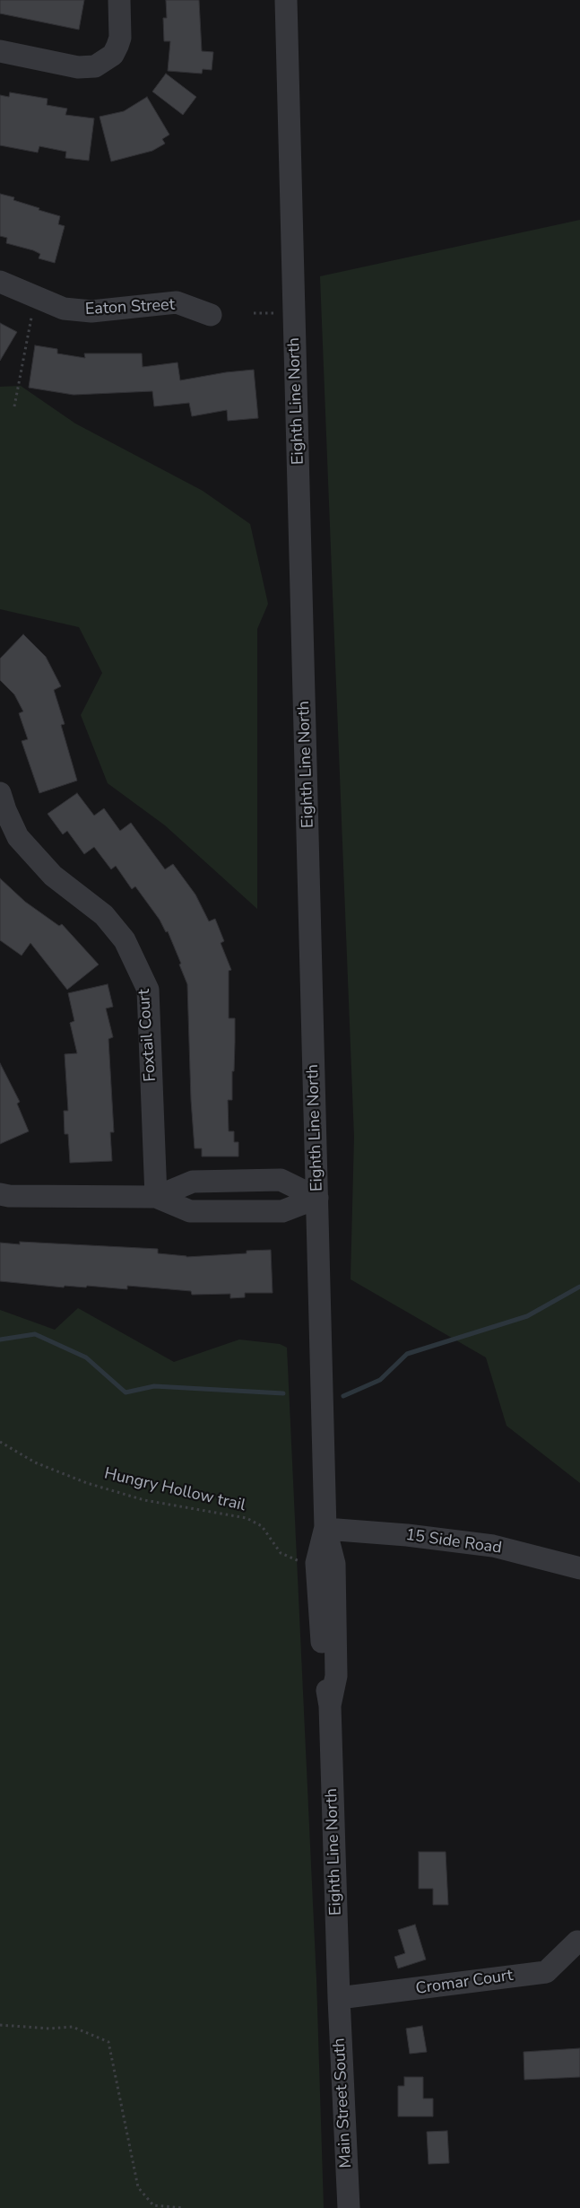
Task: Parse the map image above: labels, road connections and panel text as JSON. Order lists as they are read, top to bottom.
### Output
{
  "streets": {
    "street": [
      "Eaton Street",
      "Eighth Line North",
      "Foxtail Court",
      "15 Side Road",
      "Cromar Court",
      "Main Street South"
    ],
    "path": ["Hungry Hollow trail"]
  },
  "crossings": [
    ["Eighth Line North", "15 Side Road"],
    ["Eighth Line North", "Cromar Court"],
    ["Eighth Line North", "Main Street South"],
    ["Cromar Court", "Main Street South"]
  ]
}
